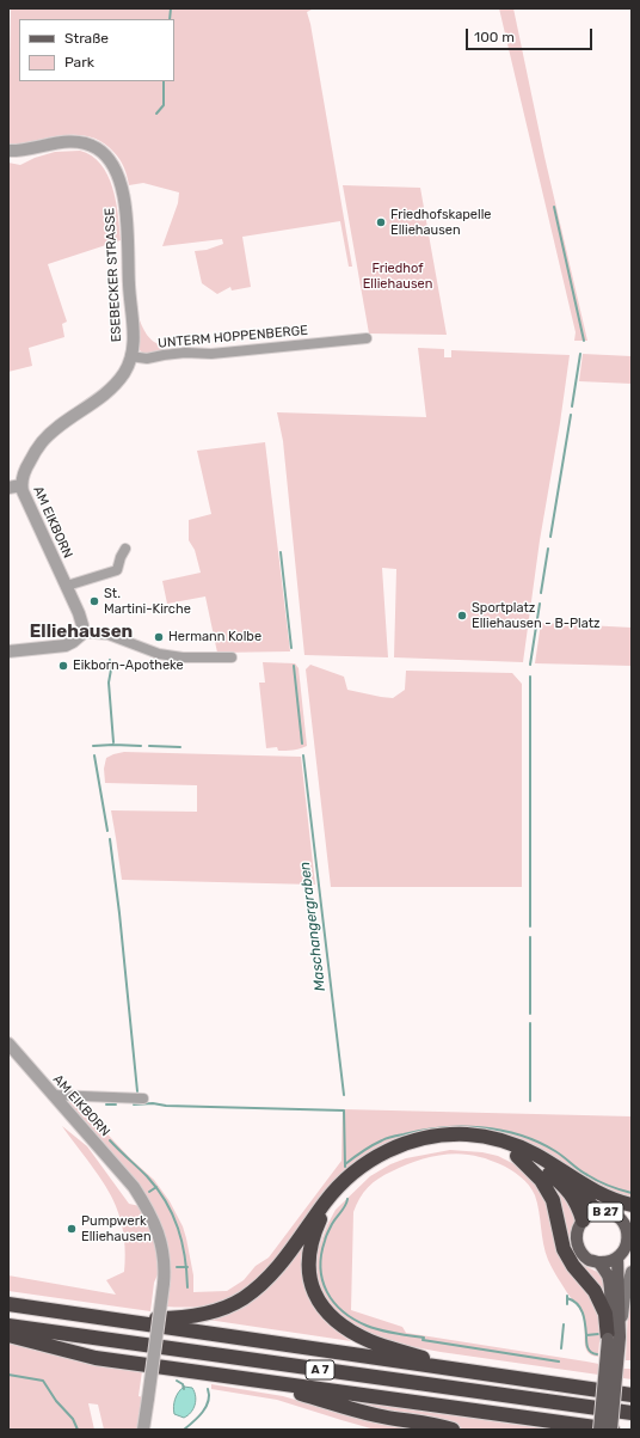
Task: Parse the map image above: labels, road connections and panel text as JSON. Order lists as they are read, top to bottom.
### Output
{
  "streets": {
    "highway": ["A 7"],
    "main road": ["B 27"],
    "street": ["ESEBECKER STRASSE", "UNTERM HOPPENBERGE", "AM EIKBORN"]
  },
  "crossings": [
    ["ESEBECKER STRASSE", "UNTERM HOPPENBERGE"],
    ["ESEBECKER STRASSE", "AM EIKBORN"],
    ["UNTERM HOPPENBERGE", "AM EIKBORN"]
  ],
  "districts": ["Elliehausen"],
  "water": ["Maschangergraben"],
  "parks": ["Friedhof Elliehausen"],
  "places": [
    "Friedhofskapelle Elliehausen",
    "St. Martini-Kirche",
    "Sportplatz Elliehausen - B-Platz",
    "Hermann Kolbe",
    "Eikborn-Apotheke",
    "Pumpwerk Elliehausen"
  ],
  "legend": ["Straße", "Park"],
  "scale_bar": "100 m"
}
